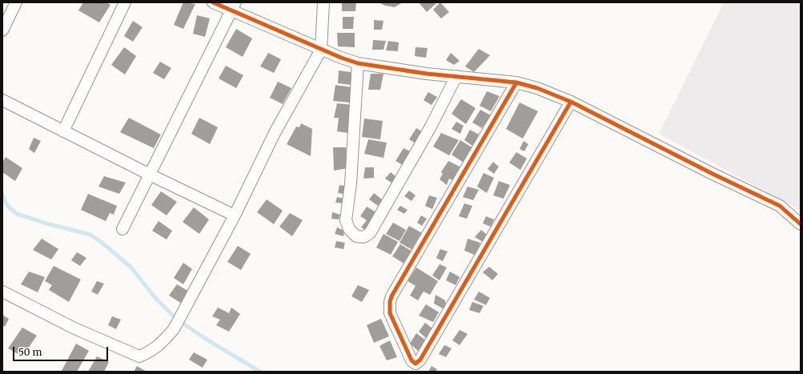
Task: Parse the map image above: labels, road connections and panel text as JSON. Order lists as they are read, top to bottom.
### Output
{
  "scale_bar": "50 m"
}
